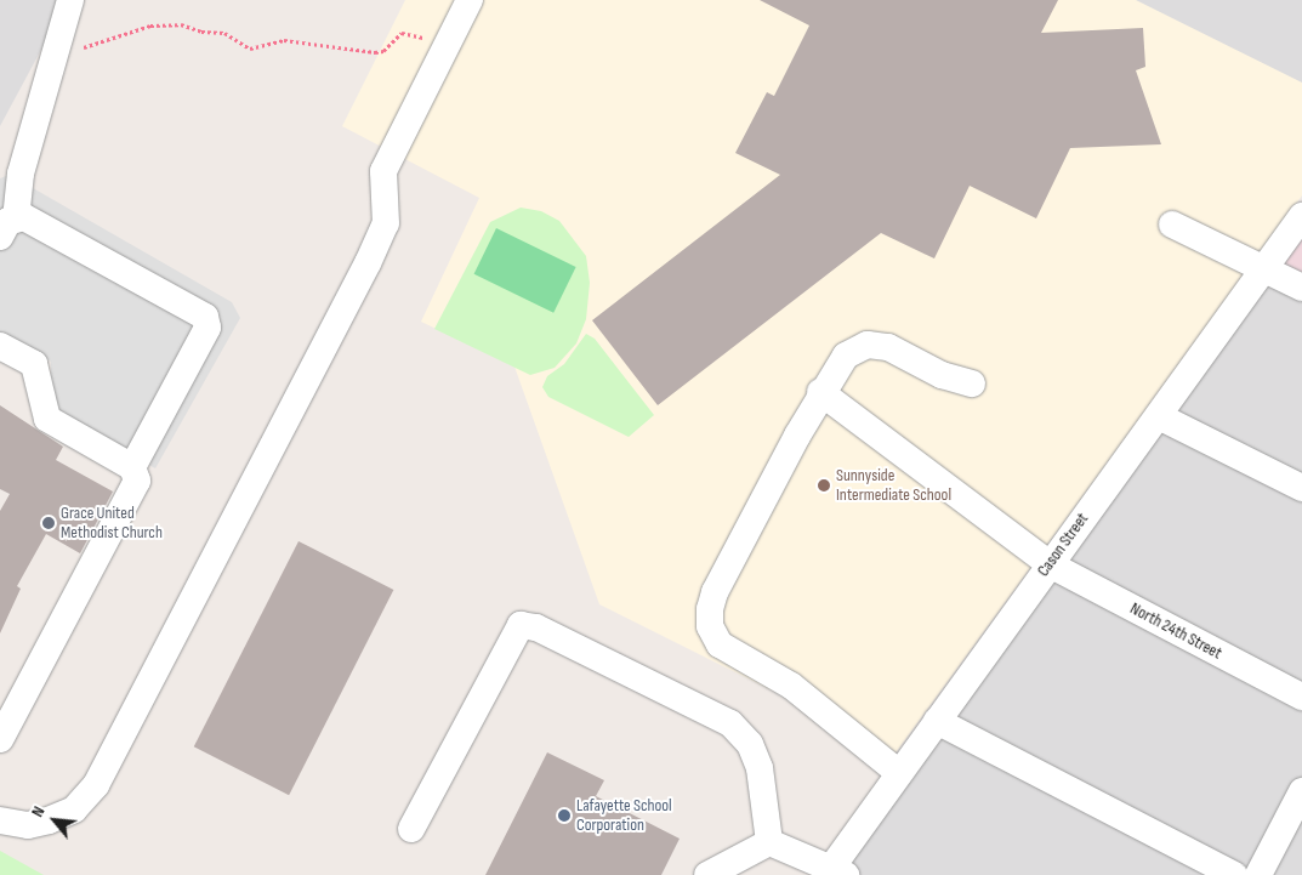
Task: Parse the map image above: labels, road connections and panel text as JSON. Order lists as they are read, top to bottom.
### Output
{
  "streets": {
    "street": ["Cason Street", "North 24th Street"]
  },
  "crossings": [
    ["Cason Street", "North 24th Street"]
  ],
  "places": ["Sunnyside Intermediate School", "Grace United Methodist Church", "Lafayette School Corporation"],
  "north": "top left"
}
